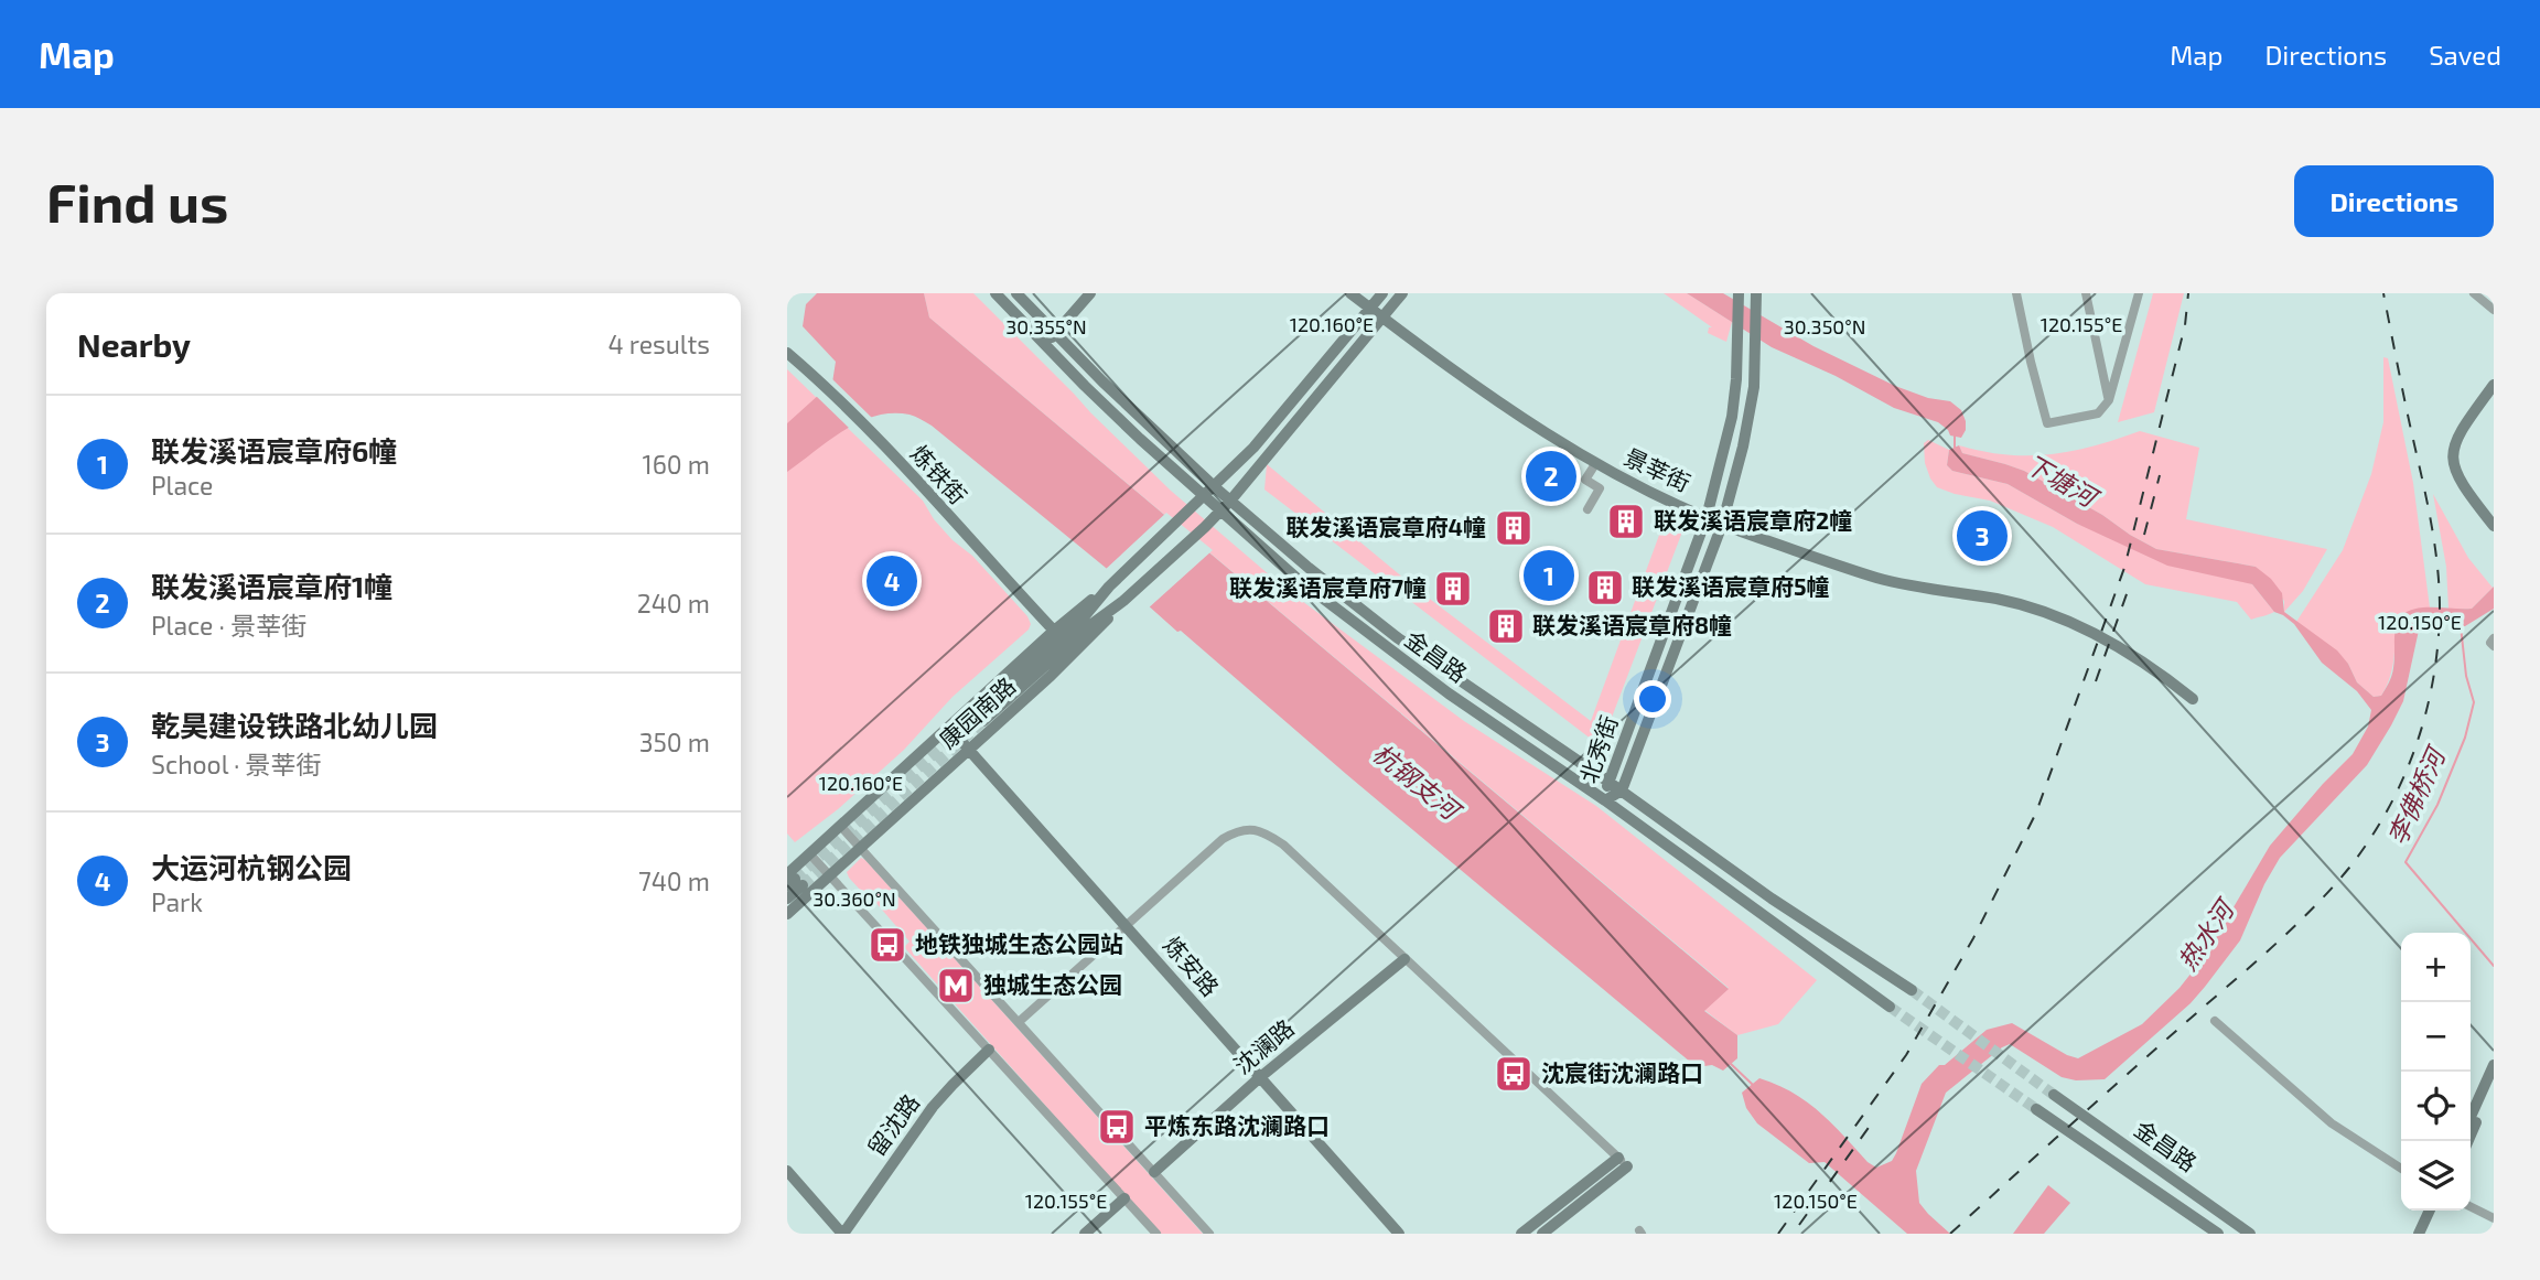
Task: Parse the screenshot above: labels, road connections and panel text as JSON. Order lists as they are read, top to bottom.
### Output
{
  "streets": {
    "main road": [
      "景莘街",
      "炼铁街",
      "金昌路",
      "康园南路",
      "北秀街",
      "炼安路",
      "沈澜路",
      "留沈路"
    ]
  },
  "crossings": [
    ["景莘街", "康园南路"],
    ["景莘街", "北秀街"],
    ["炼铁街", "康园南路"],
    ["金昌路", "康园南路"],
    ["金昌路", "北秀街"],
    ["康园南路", "炼安路"],
    ["炼安路", "沈澜路"]
  ],
  "water": [
    "下塘河",
    "杭钢支河",
    "李佛桥河",
    "热水河"
  ],
  "places": {
    "building": [
      "联发溪语宸章府2幢",
      "联发溪语宸章府4幢",
      "联发溪语宸章府5幢",
      "联发溪语宸章府7幢",
      "联发溪语宸章府8幢"
    ],
    "bus stop": ["地铁独城生态公园站", "沈宸街沈澜路口", "平炼东路沈澜路口"],
    "metro station": ["独城生态公园"]
  },
  "page": {
    "header": "Map",
    "nav": ["Map", "Directions", "Saved"],
    "buttons": "Directions",
    "title": "Find us",
    "heading": ["Nearby", "4 results"],
    "list": [
      {
        "mark": "1",
        "name": "联发溪语宸章府6幢",
        "note": "Place",
        "value": "160 m"
      },
      {
        "mark": "2",
        "name": "联发溪语宸章府1幢",
        "note": "Place · 景莘街",
        "value": "240 m"
      },
      {
        "mark": "3",
        "name": "乾昊建设铁路北幼儿园",
        "note": "School · 景莘街",
        "value": "350 m"
      },
      {
        "mark": "4",
        "name": "大运河杭钢公园",
        "note": "Park",
        "value": "740 m"
      }
    ],
    "pins": [
      "2",
      "3",
      "1",
      "4"
    ],
    "map_buttons": ["+", "−"]
  },
  "coordinates": [
    "120.160°E",
    "120.155°E",
    "30.355°N",
    "30.350°N",
    "120.150°E",
    "30.360°N"
  ]
}
